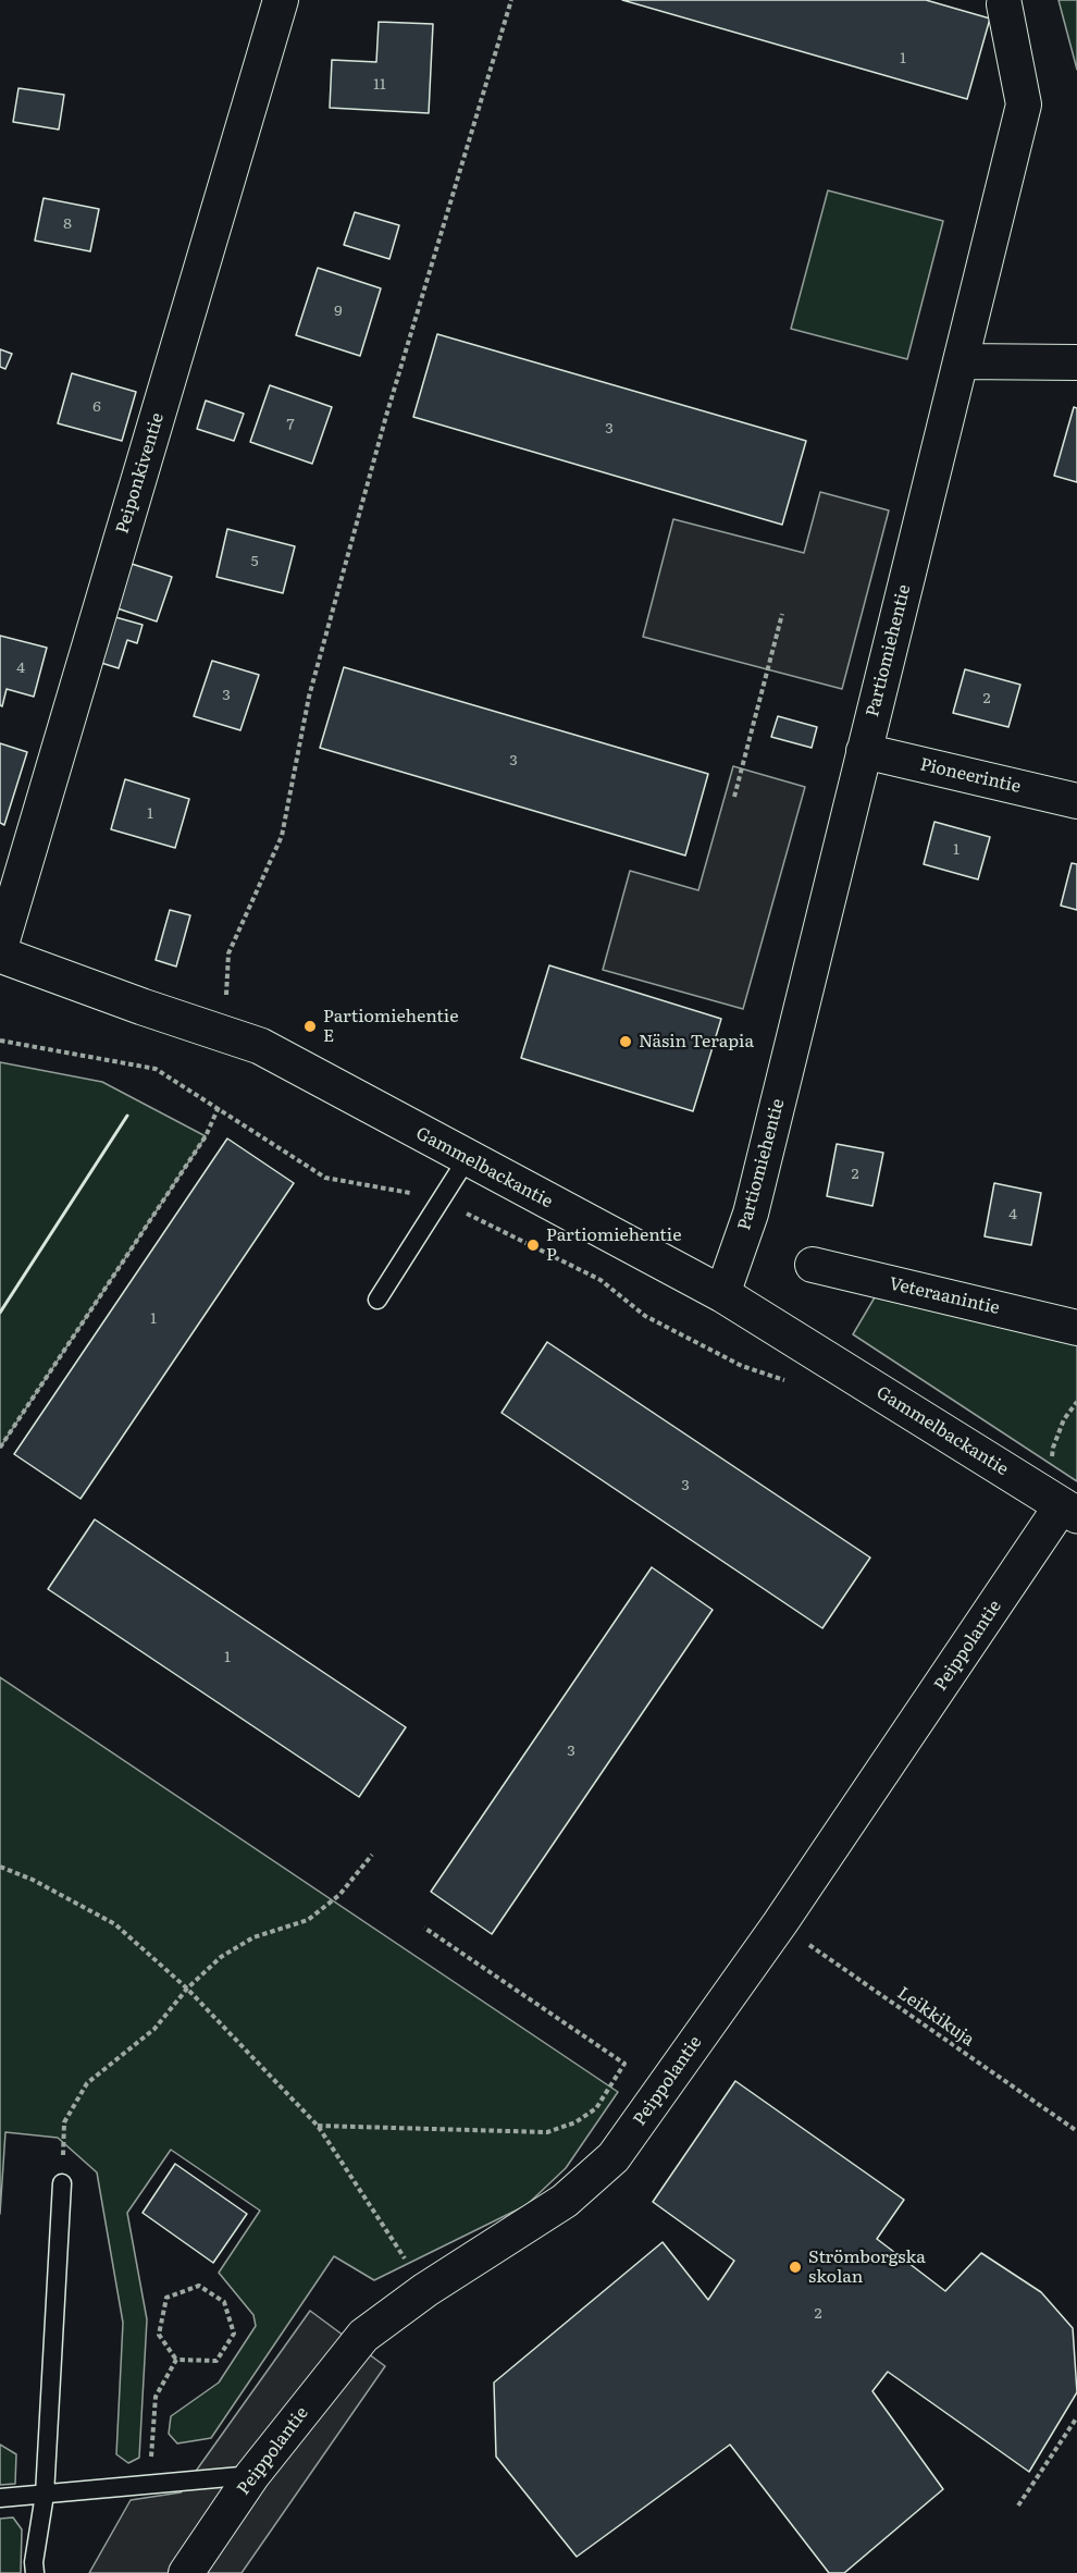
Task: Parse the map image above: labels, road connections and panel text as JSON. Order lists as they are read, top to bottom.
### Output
{
  "streets": {
    "street": [
      "Peiponkiventie",
      "Partiomiehentie",
      "Pioneerintie",
      "Gammelbackantie",
      "Veteraanintie",
      "Peippolantie"
    ],
    "path": ["Leikkikuja"]
  },
  "crossings": [
    ["Partiomiehentie", "Pioneerintie"],
    ["Partiomiehentie", "Gammelbackantie"],
    ["Gammelbackantie", "Peippolantie"],
    ["Peippolantie", "Leikkikuja"]
  ],
  "places": [
    "Partiomiehentie E",
    "Näsin Terapia",
    "Partiomiehentie P",
    "Strömborgska skolan"
  ],
  "house_numbers": [
    "1",
    "11",
    "8",
    "9",
    "6",
    "7",
    "3",
    "5",
    "4",
    "3",
    "2",
    "3",
    "1",
    "1",
    "2",
    "4",
    "1",
    "3",
    "1",
    "3",
    "2"
  ]
}
